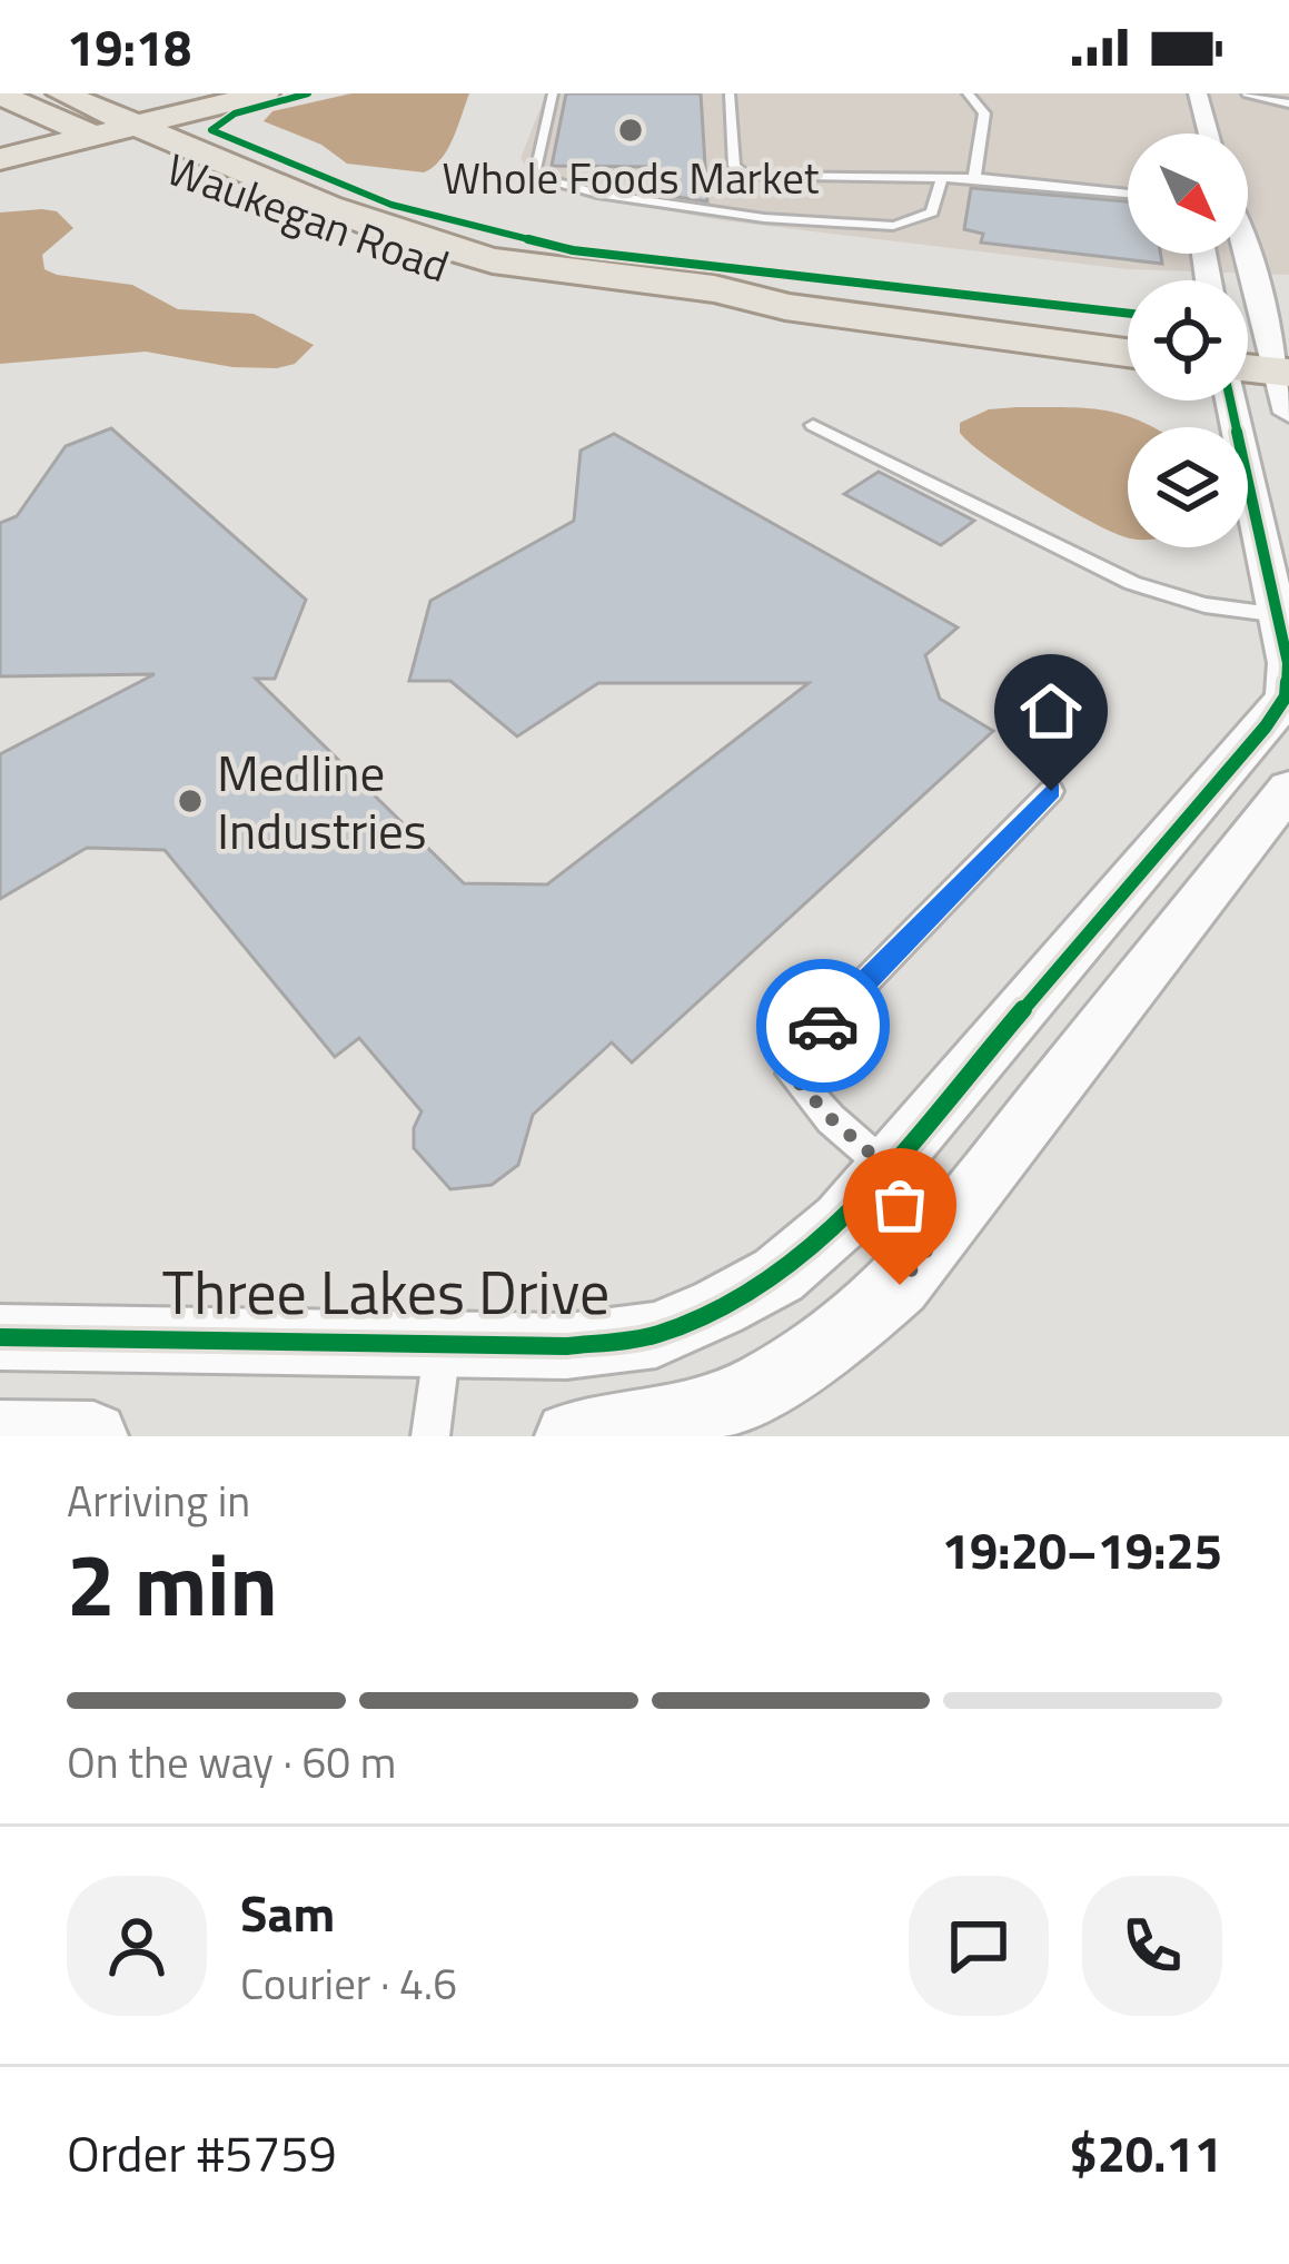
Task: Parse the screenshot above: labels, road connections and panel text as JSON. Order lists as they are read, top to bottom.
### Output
{
  "streets": {
    "main road": ["Waukegan Road"],
    "street": ["Three Lakes Drive"]
  },
  "places": ["Whole Foods Market", "Medline Industries"],
  "north": "bottom right",
  "page": {
    "status": "19:18",
    "heading": ["2 min", "Arriving in", "19:20–19:25"],
    "panel": [
      "Sam",
      "Courier · 4.6",
      "Order #5759",
      "$20.11"
    ],
    "bar": "On the way · 60 m"
  }
}
